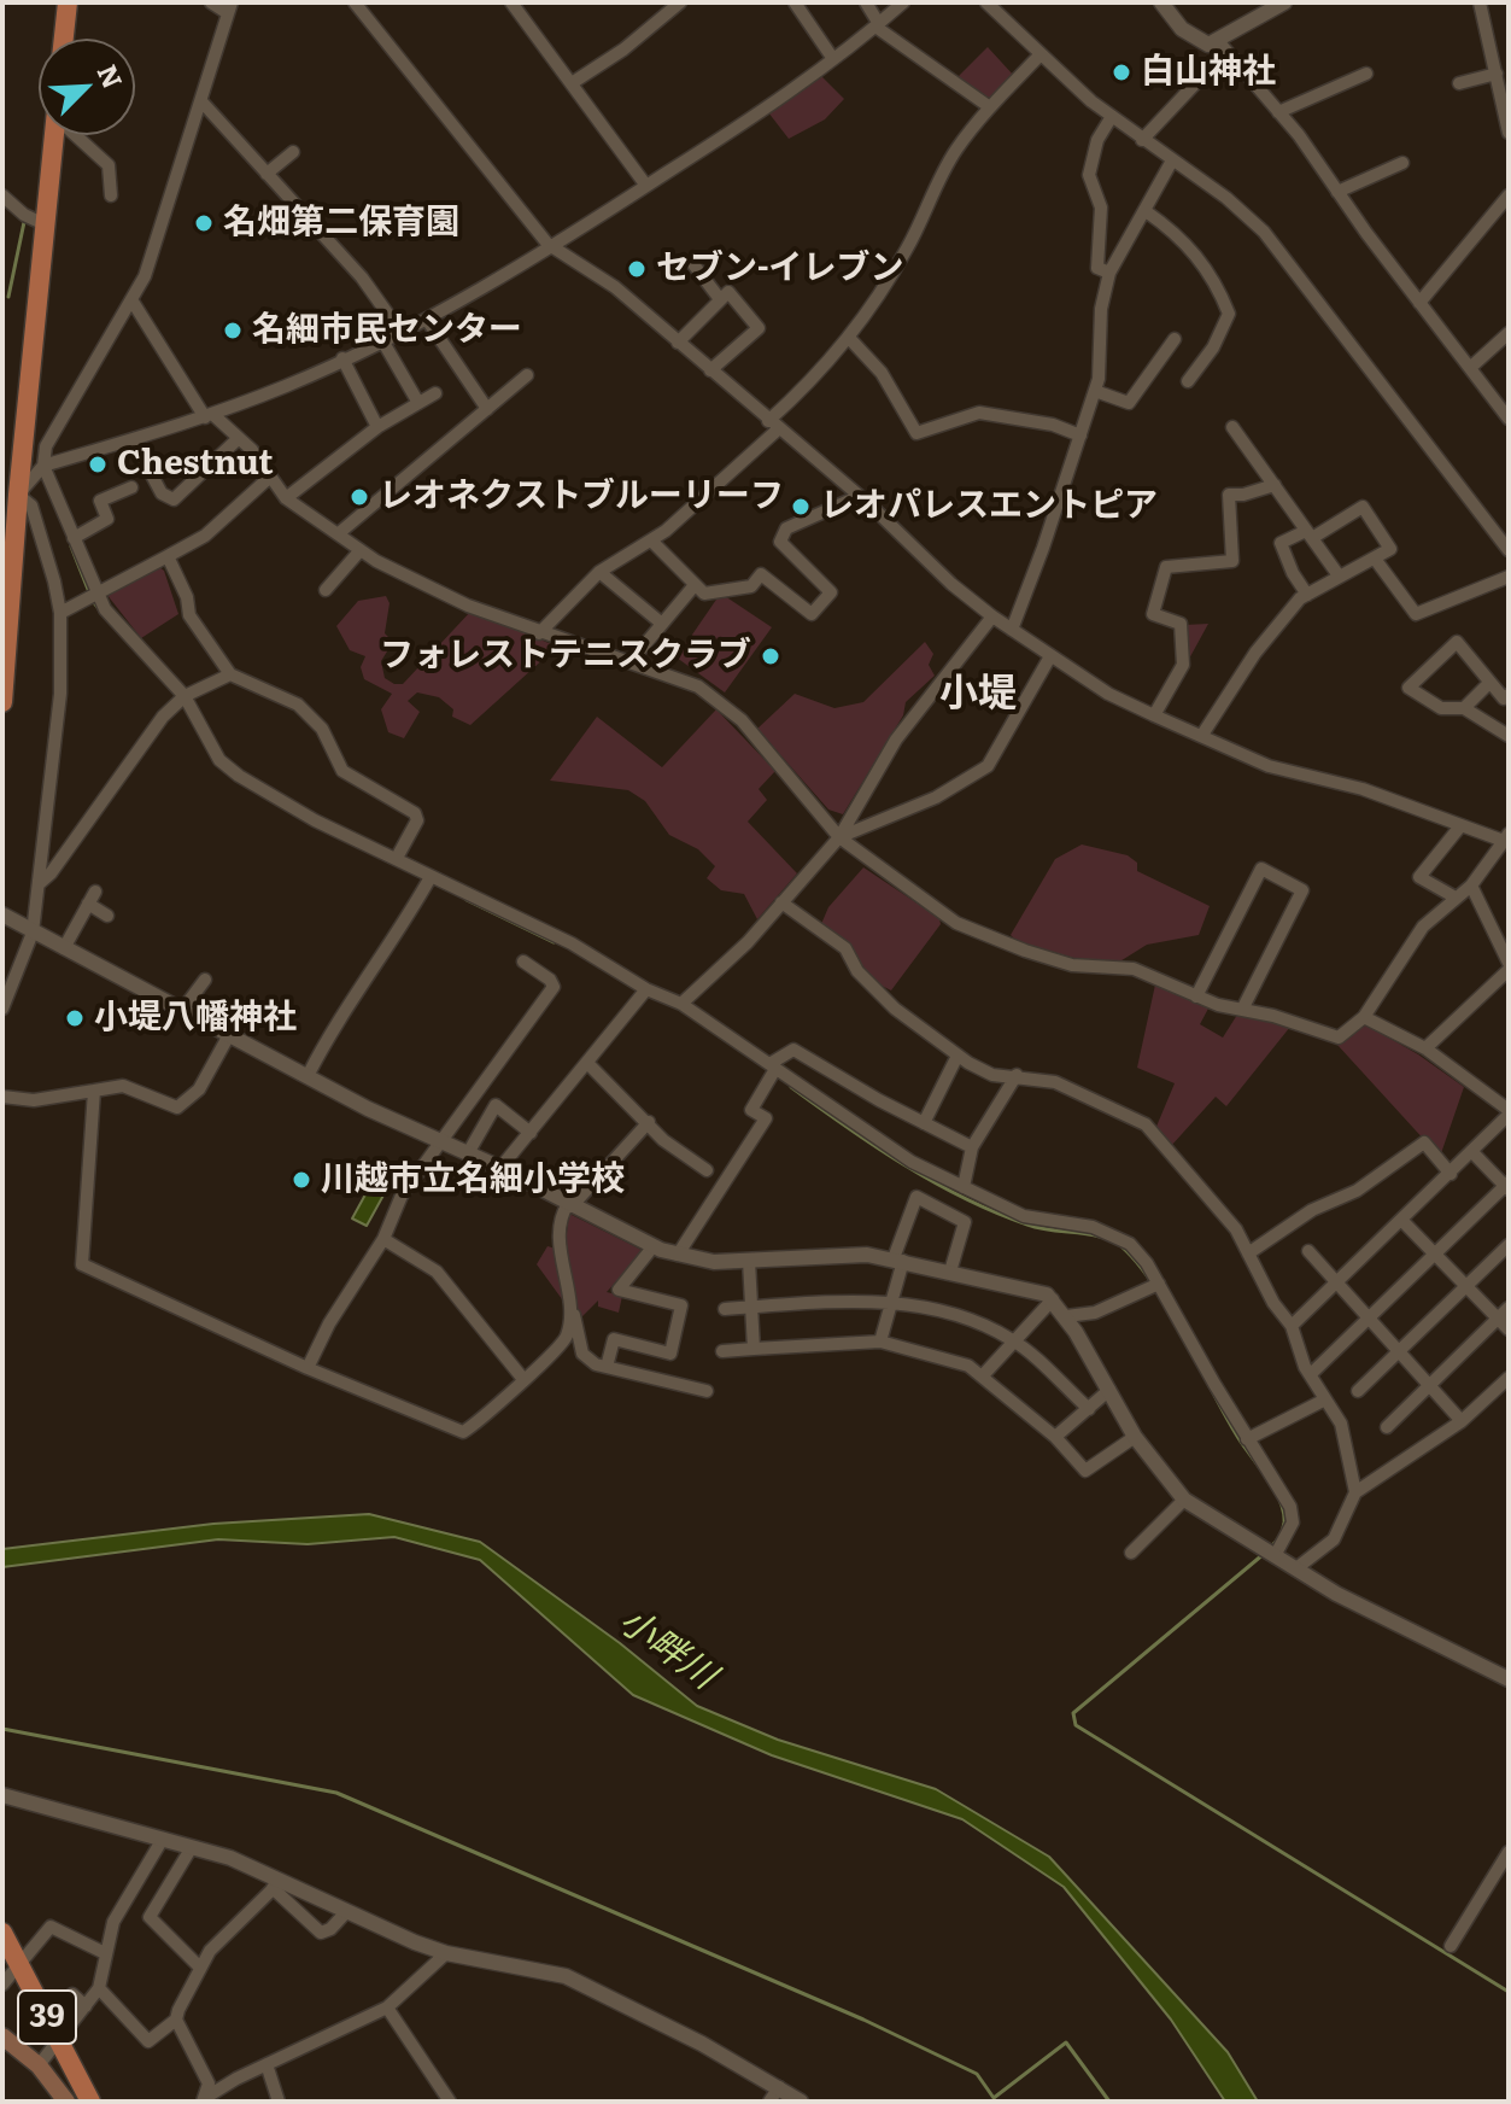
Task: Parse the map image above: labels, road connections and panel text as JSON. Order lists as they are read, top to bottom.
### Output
{
  "streets": {
    "main road": ["39"]
  },
  "districts": ["小堤"],
  "water": ["小畔川"],
  "places": [
    "白山神社",
    "名畑第二保育園",
    "セブン-イレブン",
    "名細市民センター",
    "Chestnut",
    "レオネクストブルーリーフ",
    "レオパレスエントピア",
    "フォレストテニスクラブ",
    "小堤八幡神社",
    "川越市立名細小学校"
  ],
  "north": "top right"
}
